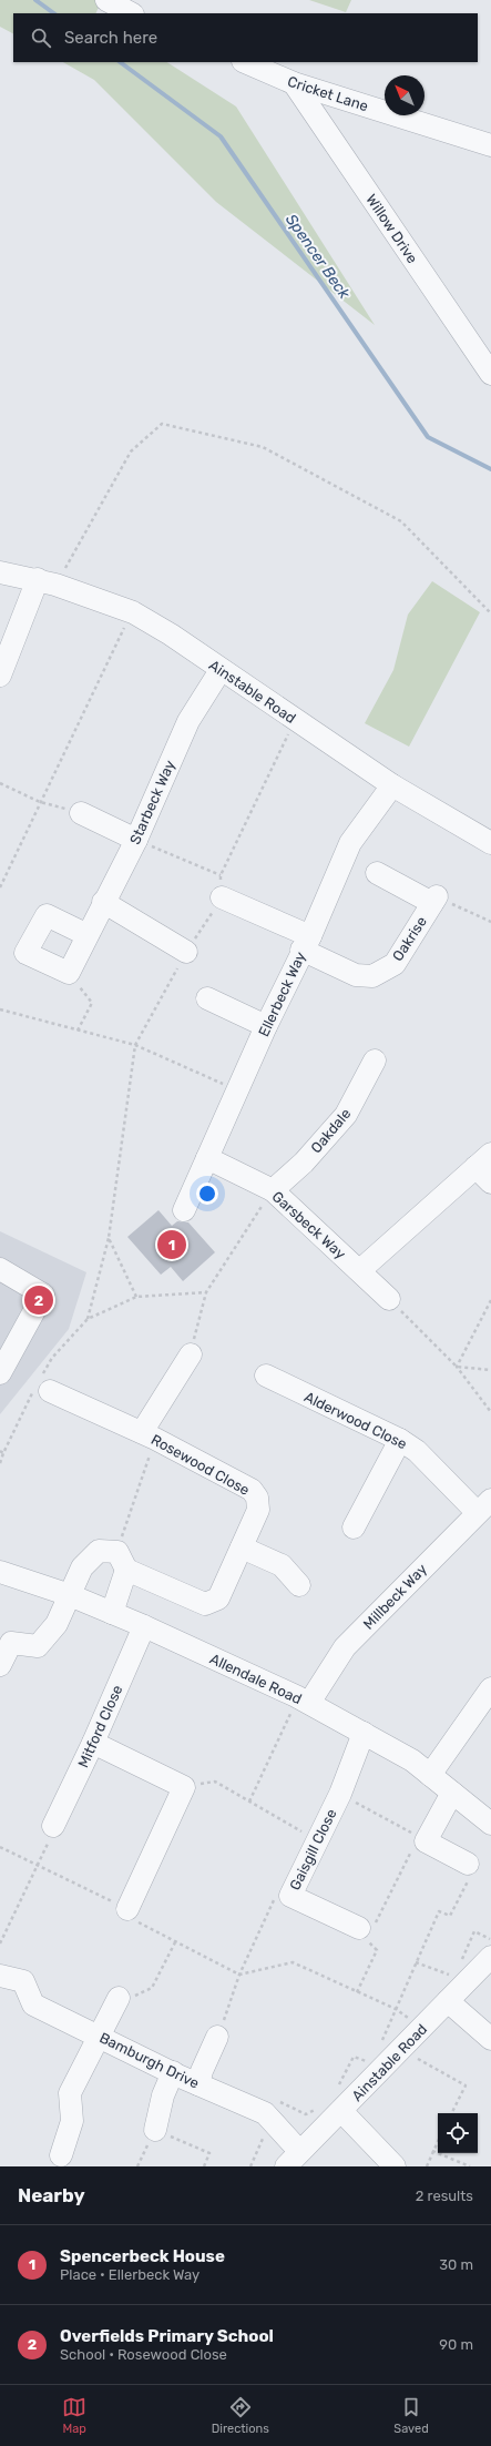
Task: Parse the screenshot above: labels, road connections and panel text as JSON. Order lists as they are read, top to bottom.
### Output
{
  "streets": {
    "street": [
      "Cricket Lane",
      "Willow Drive",
      "Ainstable Road",
      "Starbeck Way",
      "Oakrise",
      "Ellerbeck Way",
      "Oakdale",
      "Garsbeck Way",
      "Alderwood Close",
      "Rosewood Close",
      "Millbeck Way",
      "Allendale Road",
      "Mitford Close",
      "Gaisgill Close",
      "Bamburgh Drive"
    ]
  },
  "crossings": [
    ["Cricket Lane", "Willow Drive"],
    ["Ainstable Road", "Starbeck Way"],
    ["Ainstable Road", "Ellerbeck Way"],
    ["Ainstable Road", "Bamburgh Drive"],
    ["Oakrise", "Ellerbeck Way"],
    ["Ellerbeck Way", "Garsbeck Way"],
    ["Oakdale", "Garsbeck Way"],
    ["Alderwood Close", "Millbeck Way"],
    ["Millbeck Way", "Allendale Road"],
    ["Allendale Road", "Mitford Close"],
    ["Allendale Road", "Gaisgill Close"]
  ],
  "water": ["Spencer Beck"],
  "north": "top left",
  "page": {
    "search": "Search here",
    "pins": ["1", "2"],
    "heading": ["Nearby", "2 results"],
    "list": [
      {
        "mark": "1",
        "name": "Spencerbeck House",
        "note": "Place · Ellerbeck Way",
        "value": "30 m"
      },
      {
        "mark": "2",
        "name": "Overfields Primary School",
        "note": "School · Rosewood Close",
        "value": "90 m"
      }
    ],
    "nav": ["Map", "Directions", "Saved"]
  }
}
